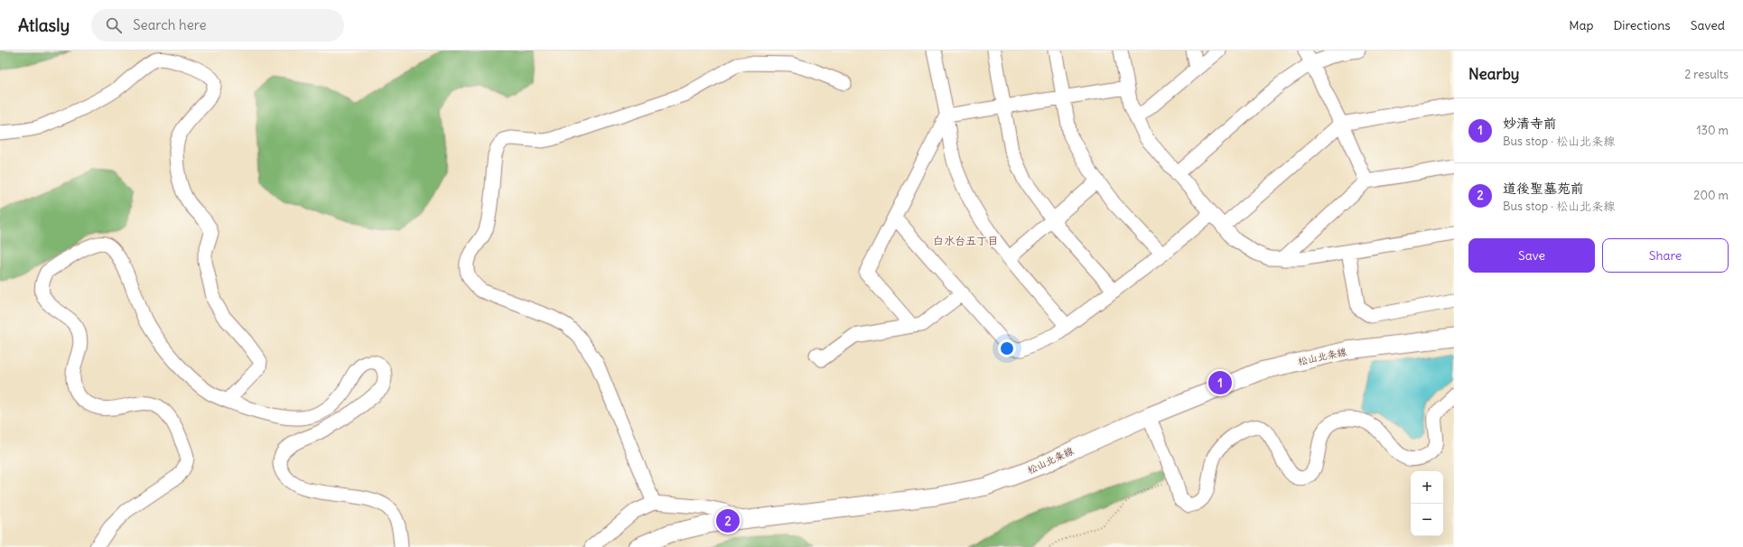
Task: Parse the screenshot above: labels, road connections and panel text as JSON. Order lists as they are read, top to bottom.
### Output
{
  "streets": {
    "main road": ["松山北条線"]
  },
  "districts": ["白水台五丁目"],
  "page": {
    "header": "Atlasly",
    "search": "Search here",
    "nav": ["Map", "Directions", "Saved"],
    "heading": ["Nearby", "2 results"],
    "list": [
      {
        "mark": "1",
        "name": "妙清寺前",
        "note": "Bus stop · 松山北条線",
        "value": "130 m"
      },
      {
        "mark": "2",
        "name": "道後聖墓苑前",
        "note": "Bus stop · 松山北条線",
        "value": "200 m"
      }
    ],
    "buttons": ["Save", "Share"],
    "pins": ["1", "2"],
    "map_buttons": ["+", "−"]
  }
}
